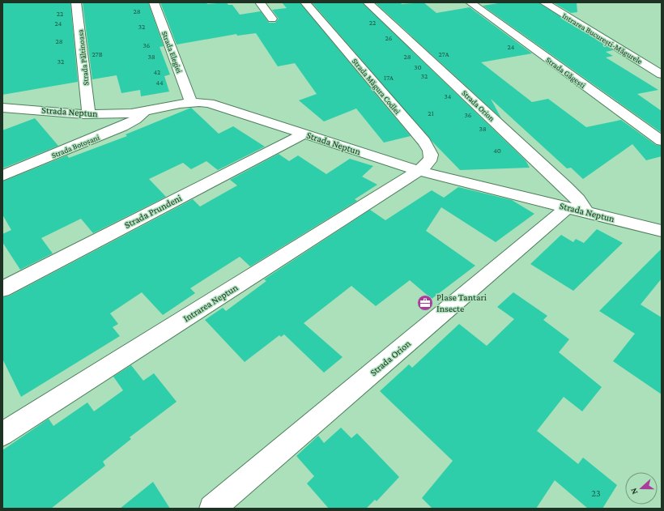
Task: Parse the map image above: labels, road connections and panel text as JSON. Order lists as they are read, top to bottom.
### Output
{
  "streets": {
    "street": [
      "Intrarea București-Măgurele",
      "Strada Elegiei",
      "Strada Păltinoasa",
      "Strada Găgești",
      "Strada Măgura Codlei",
      "Strada Orion",
      "Strada Neptun",
      "Strada Botoșani",
      "Strada Prundeni",
      "Intrarea Neptun"
    ]
  },
  "crossings": [
    ["Strada Elegiei", "Strada Neptun"],
    ["Strada Păltinoasa", "Strada Neptun"],
    ["Strada Măgura Codlei", "Strada Neptun"],
    ["Strada Măgura Codlei", "Intrarea Neptun"],
    ["Strada Orion", "Strada Neptun"],
    ["Strada Neptun", "Strada Botoșani"],
    ["Strada Neptun", "Strada Prundeni"],
    ["Strada Neptun", "Intrarea Neptun"]
  ],
  "places": {
    "office": ["Plase Tantari Insecte"]
  },
  "house_numbers": [
    "28",
    "22",
    "22",
    "24",
    "32",
    "26",
    "28",
    "36",
    "24",
    "27B",
    "27A",
    "38",
    "28",
    "32",
    "30",
    "42",
    "32",
    "17A",
    "44",
    "34",
    "21",
    "36",
    "38",
    "40",
    "23"
  ],
  "north": "left"
}
